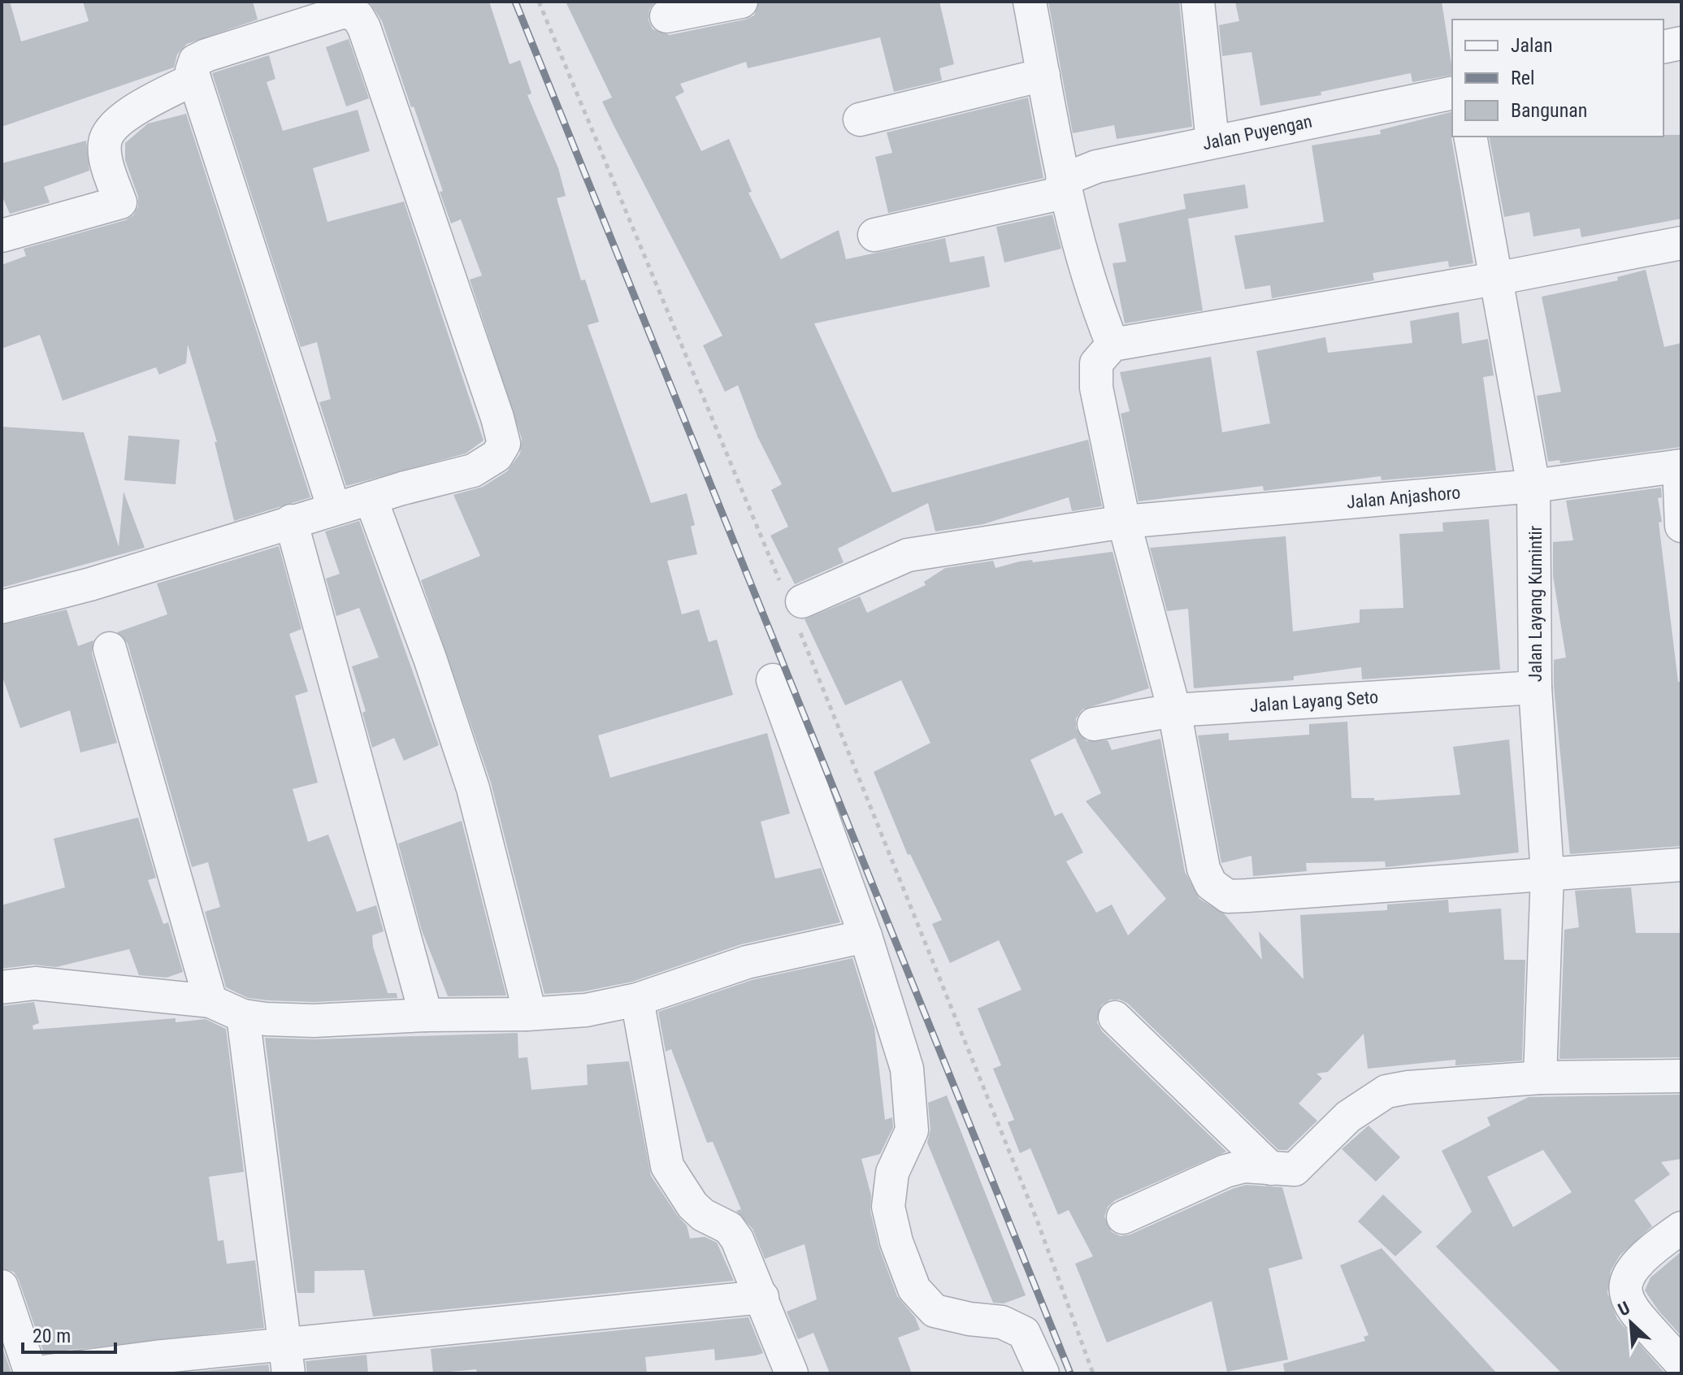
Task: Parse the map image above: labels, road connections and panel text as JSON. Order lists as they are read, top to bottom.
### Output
{
  "streets": {
    "street": [
      "Jalan Puyengan",
      "Jalan Anjashoro",
      "Jalan Layang Kumintir",
      "Jalan Layang Seto"
    ]
  },
  "crossings": [
    ["Jalan Anjashoro", "Jalan Layang Kumintir"],
    ["Jalan Layang Kumintir", "Jalan Layang Seto"]
  ],
  "legend": ["Jalan", "Rel", "Bangunan"],
  "scale_bar": "20 m",
  "north": "top left"
}
